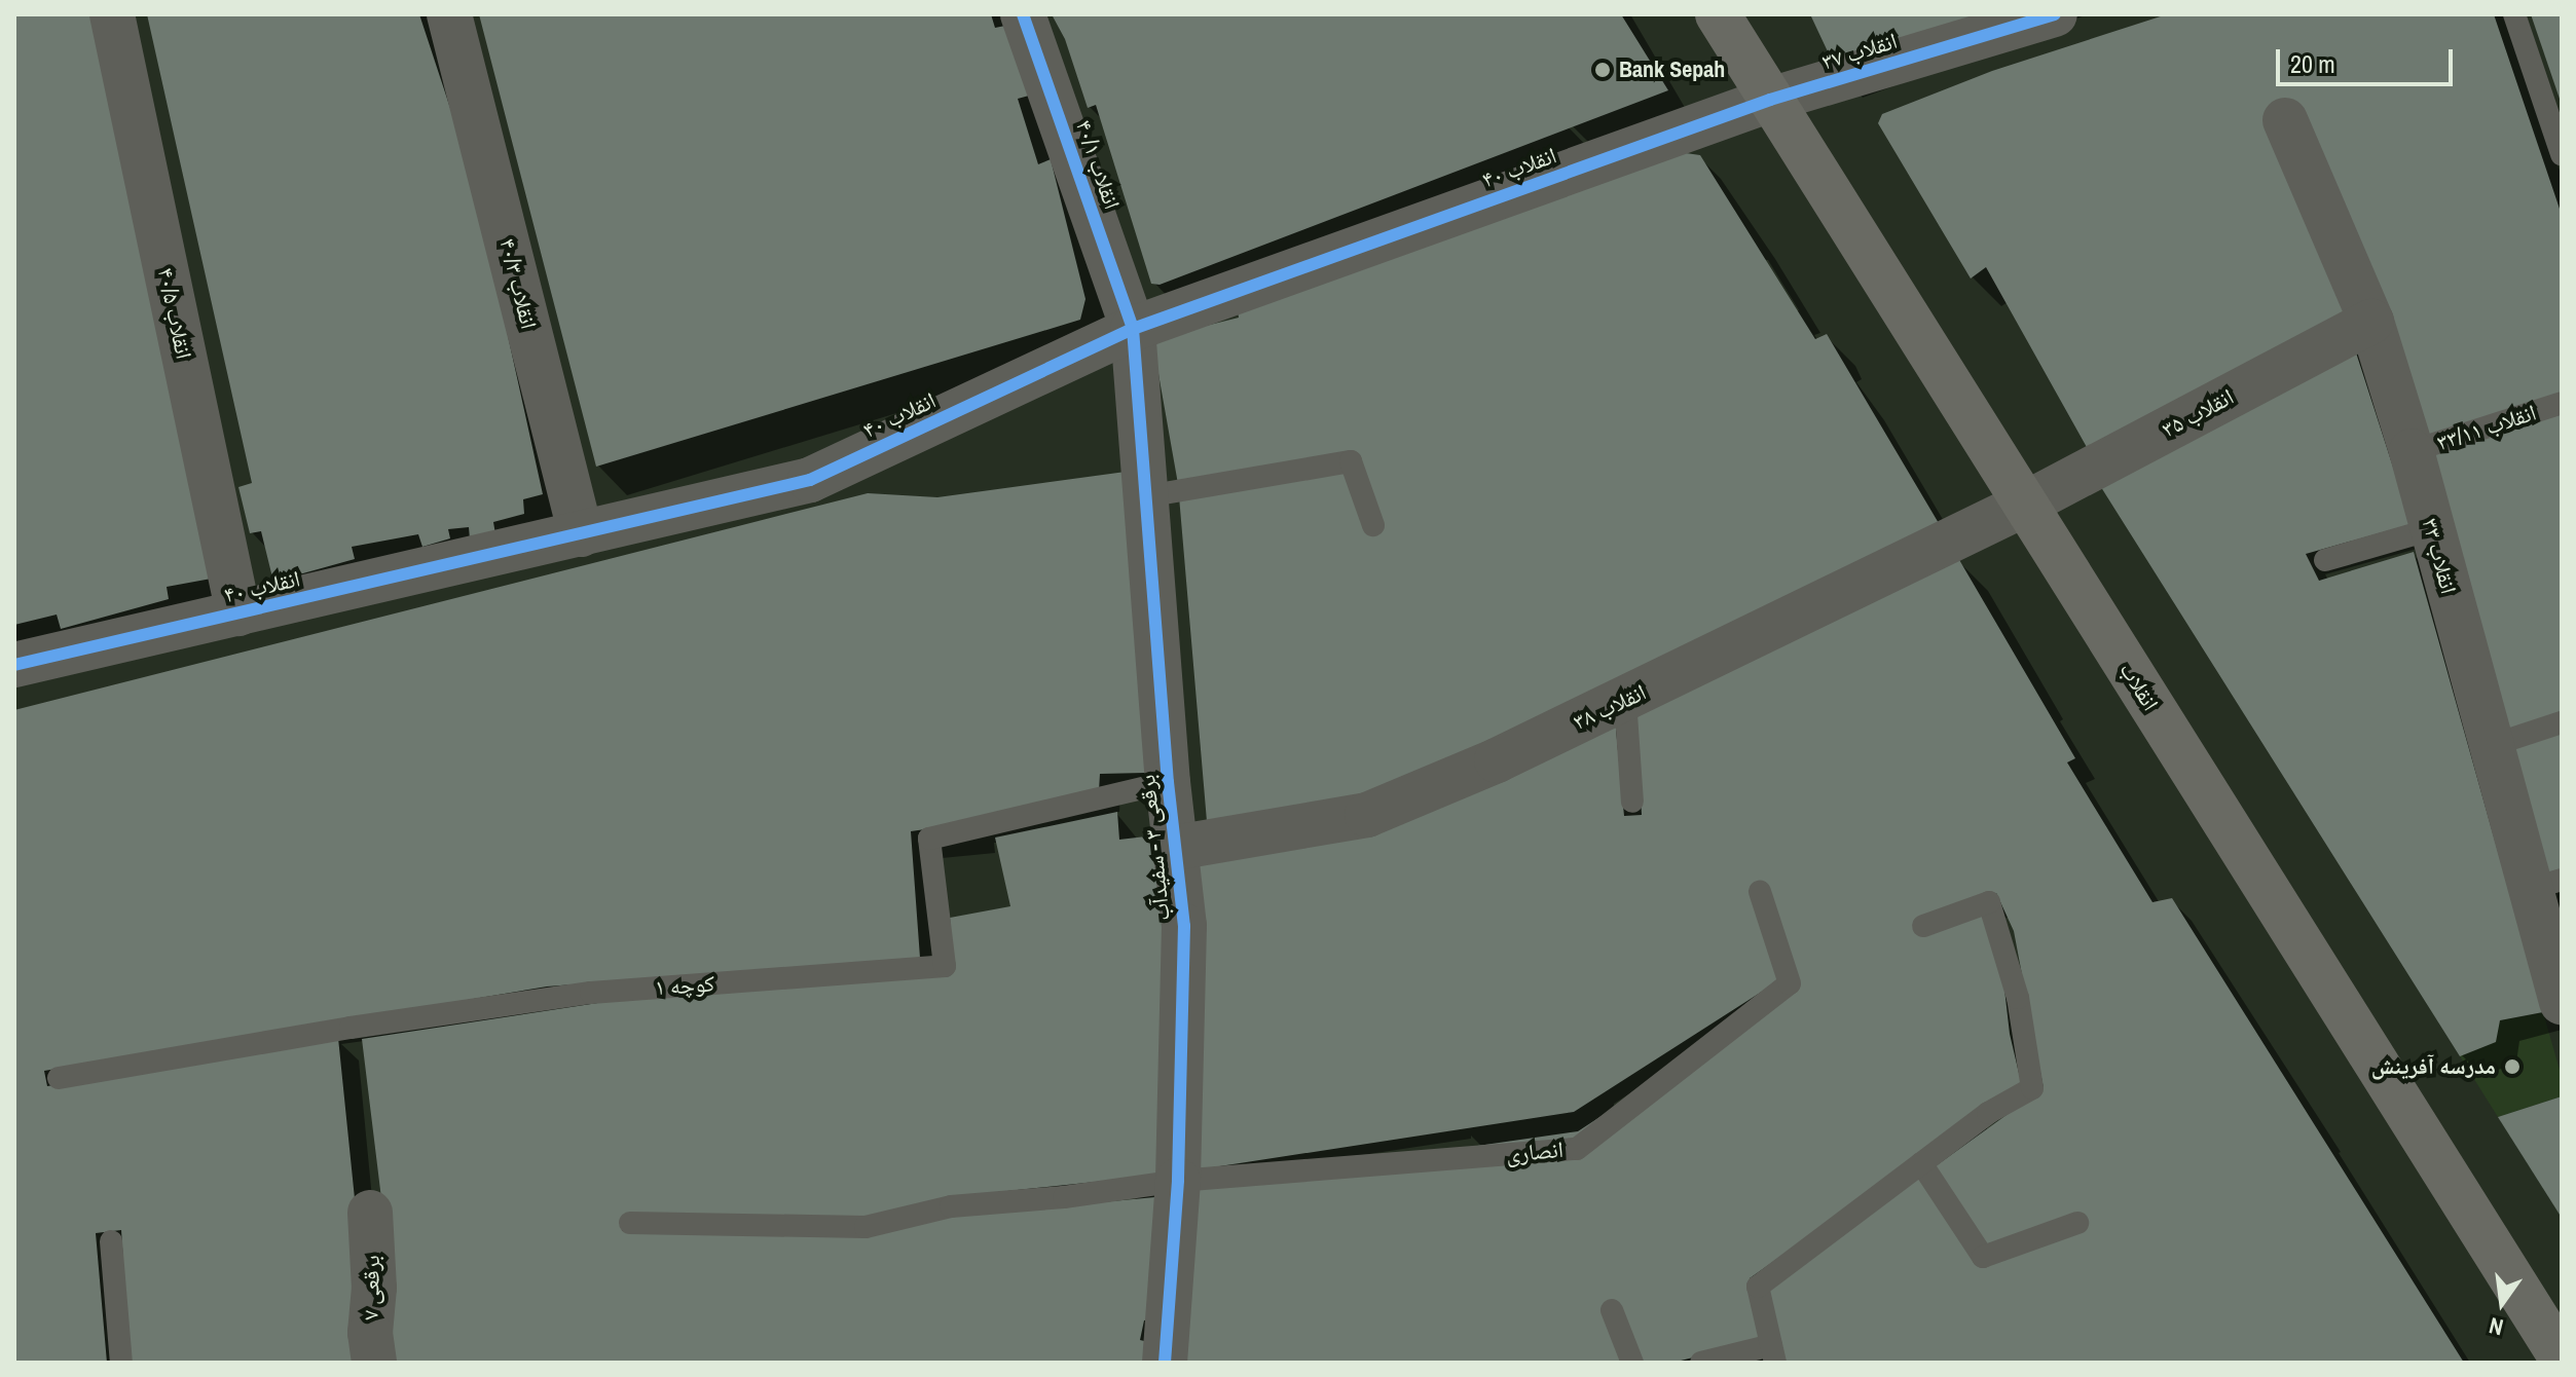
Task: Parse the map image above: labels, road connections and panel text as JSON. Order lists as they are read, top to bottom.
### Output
{
  "streets": {
    "main road": ["انقلاب"],
    "street": [
      "انقلاب ۳۷",
      "انقلاب ۴۰/۱",
      "انقلاب ۴۰",
      "انقلاب ۴۰/۳",
      "انقلاب ۴۰/۵",
      "انقلاب ۳۵",
      "انقلاب ۳۳",
      "انقلاب ۳۸",
      "برقعی ۳ - سفیدآب",
      "برقعی ۷"
    ],
    "lane": ["انقلاب ۳۳/۱۱", "کوچه ۱", "انصاری"]
  },
  "crossings": [
    ["انقلاب ۳۷", "انقلاب ۴۰"],
    ["انقلاب ۳۷", "انقلاب"],
    ["انقلاب ۴۰/۱", "انقلاب ۴۰"],
    ["انقلاب ۴۰/۱", "برقعی ۳ - سفیدآب"],
    ["انقلاب ۴۰", "انقلاب ۴۰/۳"],
    ["انقلاب ۴۰", "انقلاب ۴۰/۵"],
    ["انقلاب ۴۰", "انقلاب"],
    ["انقلاب ۴۰", "برقعی ۳ - سفیدآب"],
    ["انقلاب ۳۵", "انقلاب ۳۳"],
    ["انقلاب ۳۵", "انقلاب"],
    ["انقلاب ۳۵", "انقلاب ۳۸"],
    ["انقلاب ۳۳/۱۱", "انقلاب ۳۳"],
    ["انقلاب", "انقلاب ۳۸"],
    ["انقلاب ۳۸", "برقعی ۳ - سفیدآب"],
    ["برقعی ۳ - سفیدآب", "کوچه ۱"],
    ["برقعی ۳ - سفیدآب", "انصاری"]
  ],
  "places": ["Bank Sepah", "مدرسه آفرینش"],
  "scale_bar": "20 m",
  "north": "bottom"
}
